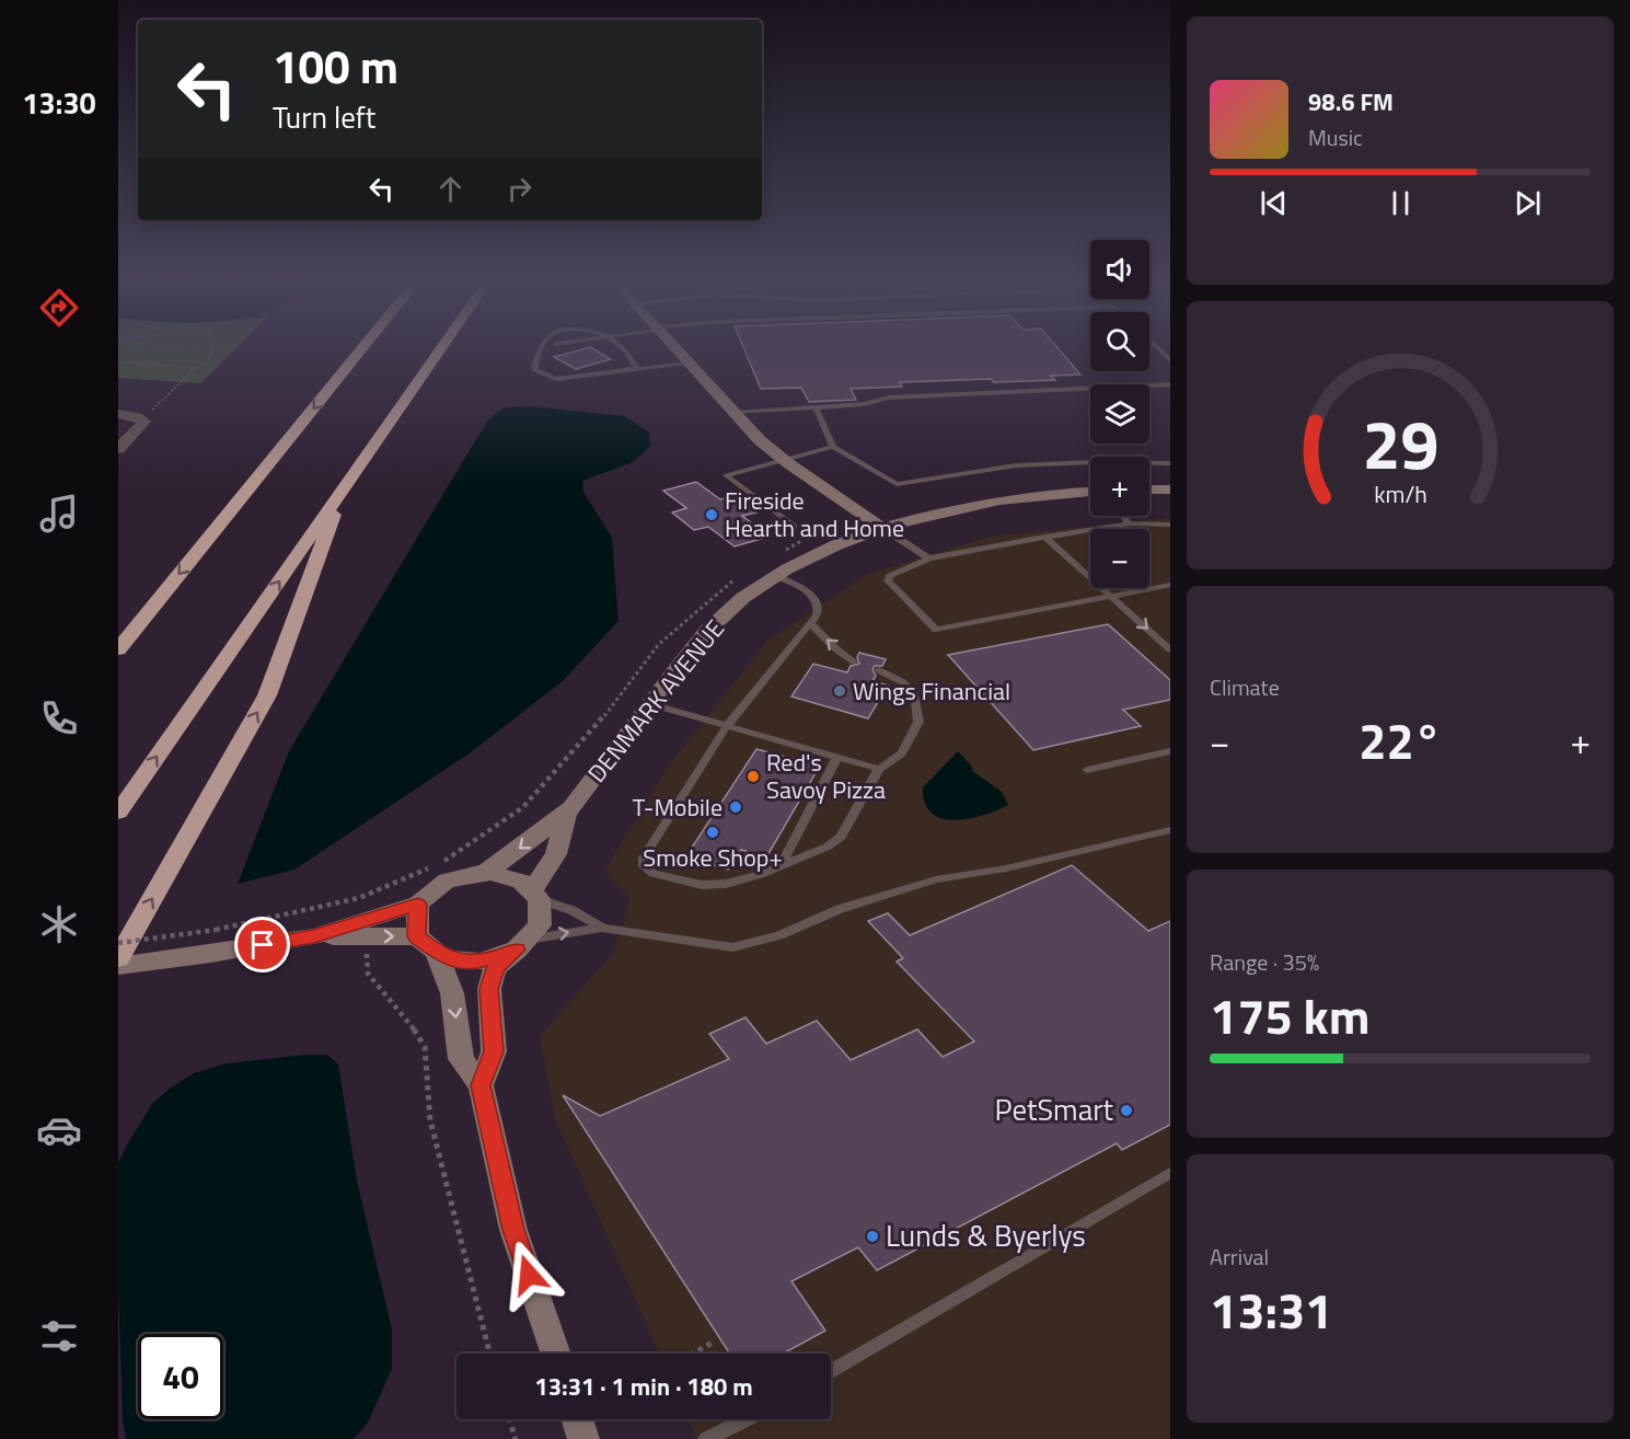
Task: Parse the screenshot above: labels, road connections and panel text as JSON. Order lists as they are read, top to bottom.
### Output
{
  "streets": {
    "street": ["DENMARK AVENUE"]
  },
  "places": [
    "Fireside Hearth and Home",
    "Wings Financial",
    "Red's Savoy Pizza",
    "T-Mobile",
    "Smoke Shop+",
    "PetSmart",
    "Lunds & Byerlys"
  ],
  "page": {
    "tabs": "13:30",
    "turn": ["100 m", "Turn left"],
    "song": ["98.6 FM", "Music"],
    "map_buttons": ["+", "−"],
    "tile": [
      "Climate",
      ["Range · 35%", "175 km"],
      ["Arrival", "13:31"]
    ],
    "heat": ["−", "22°", "+"],
    "limit": "40",
    "trip": "13:31 · 1 min · 180 m",
    "gauge": ["29", "km/h"]
  }
}
